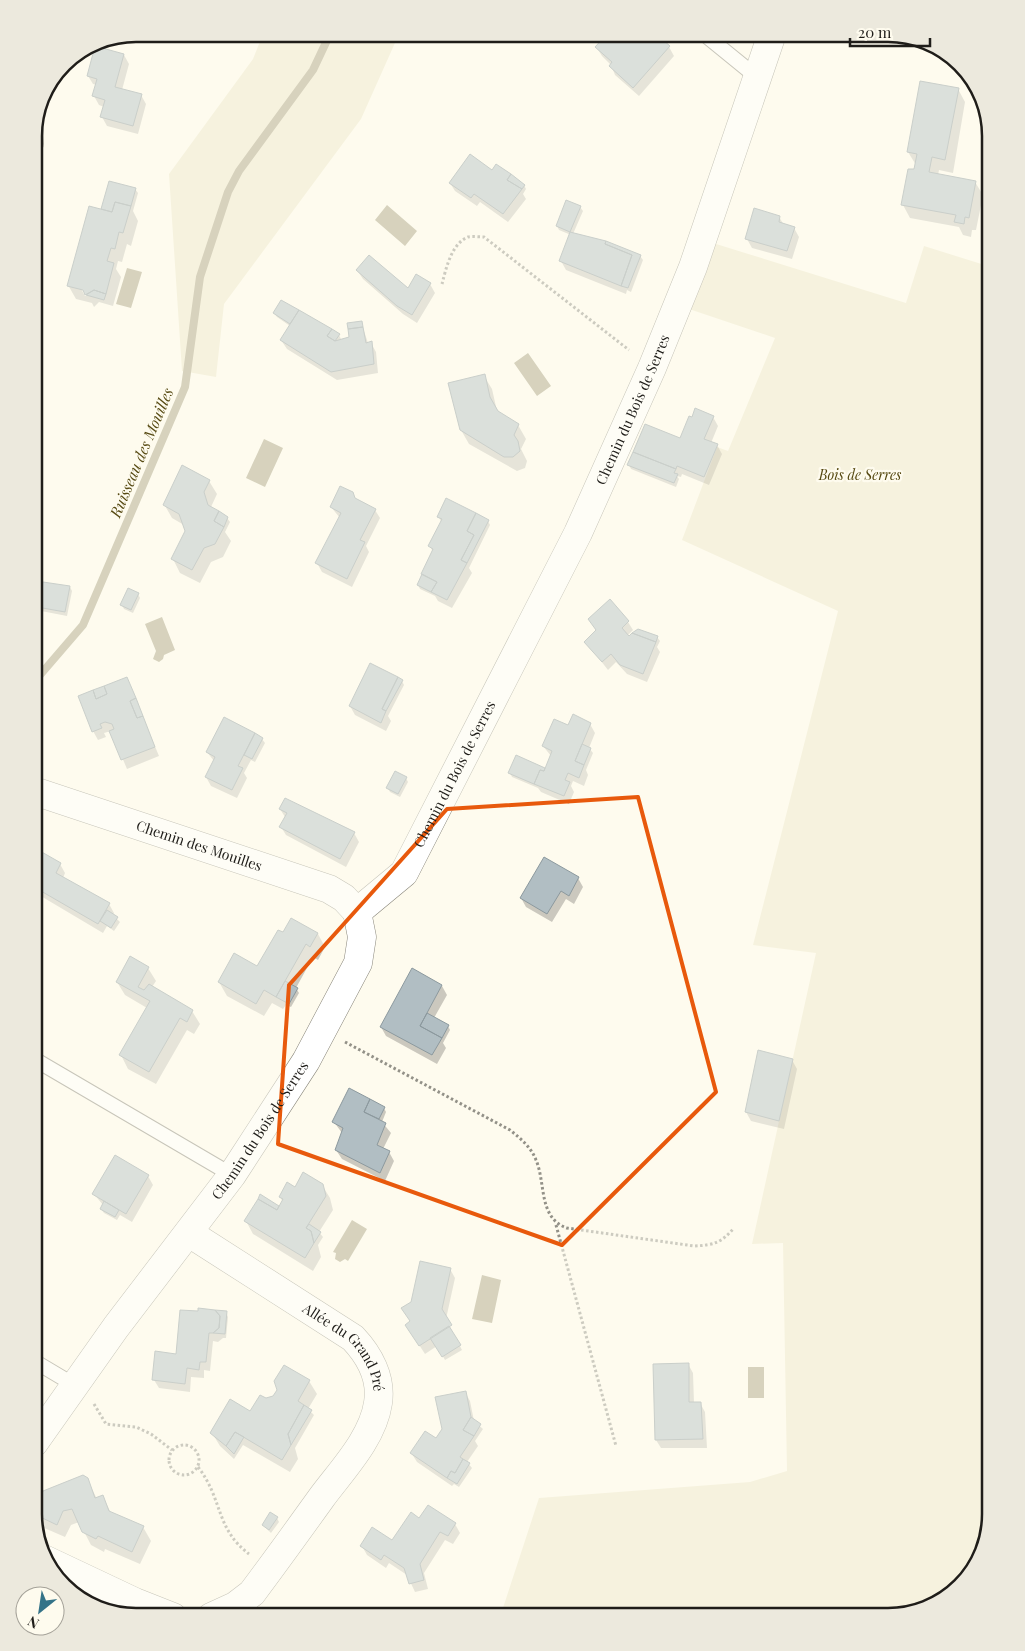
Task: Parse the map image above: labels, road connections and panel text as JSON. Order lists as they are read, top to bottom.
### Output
{
  "streets": {
    "street": ["Chemin du Bois de Serres", "Chemin des Mouilles", "Allée du Grand Pré"]
  },
  "crossings": [
    ["Chemin du Bois de Serres", "Chemin des Mouilles"],
    ["Chemin du Bois de Serres", "Allée du Grand Pré"]
  ],
  "water": ["Ruisseau des Mouilles"],
  "parks": ["Bois de Serres"],
  "scale_bar": "20 m",
  "north": "bottom left"
}
